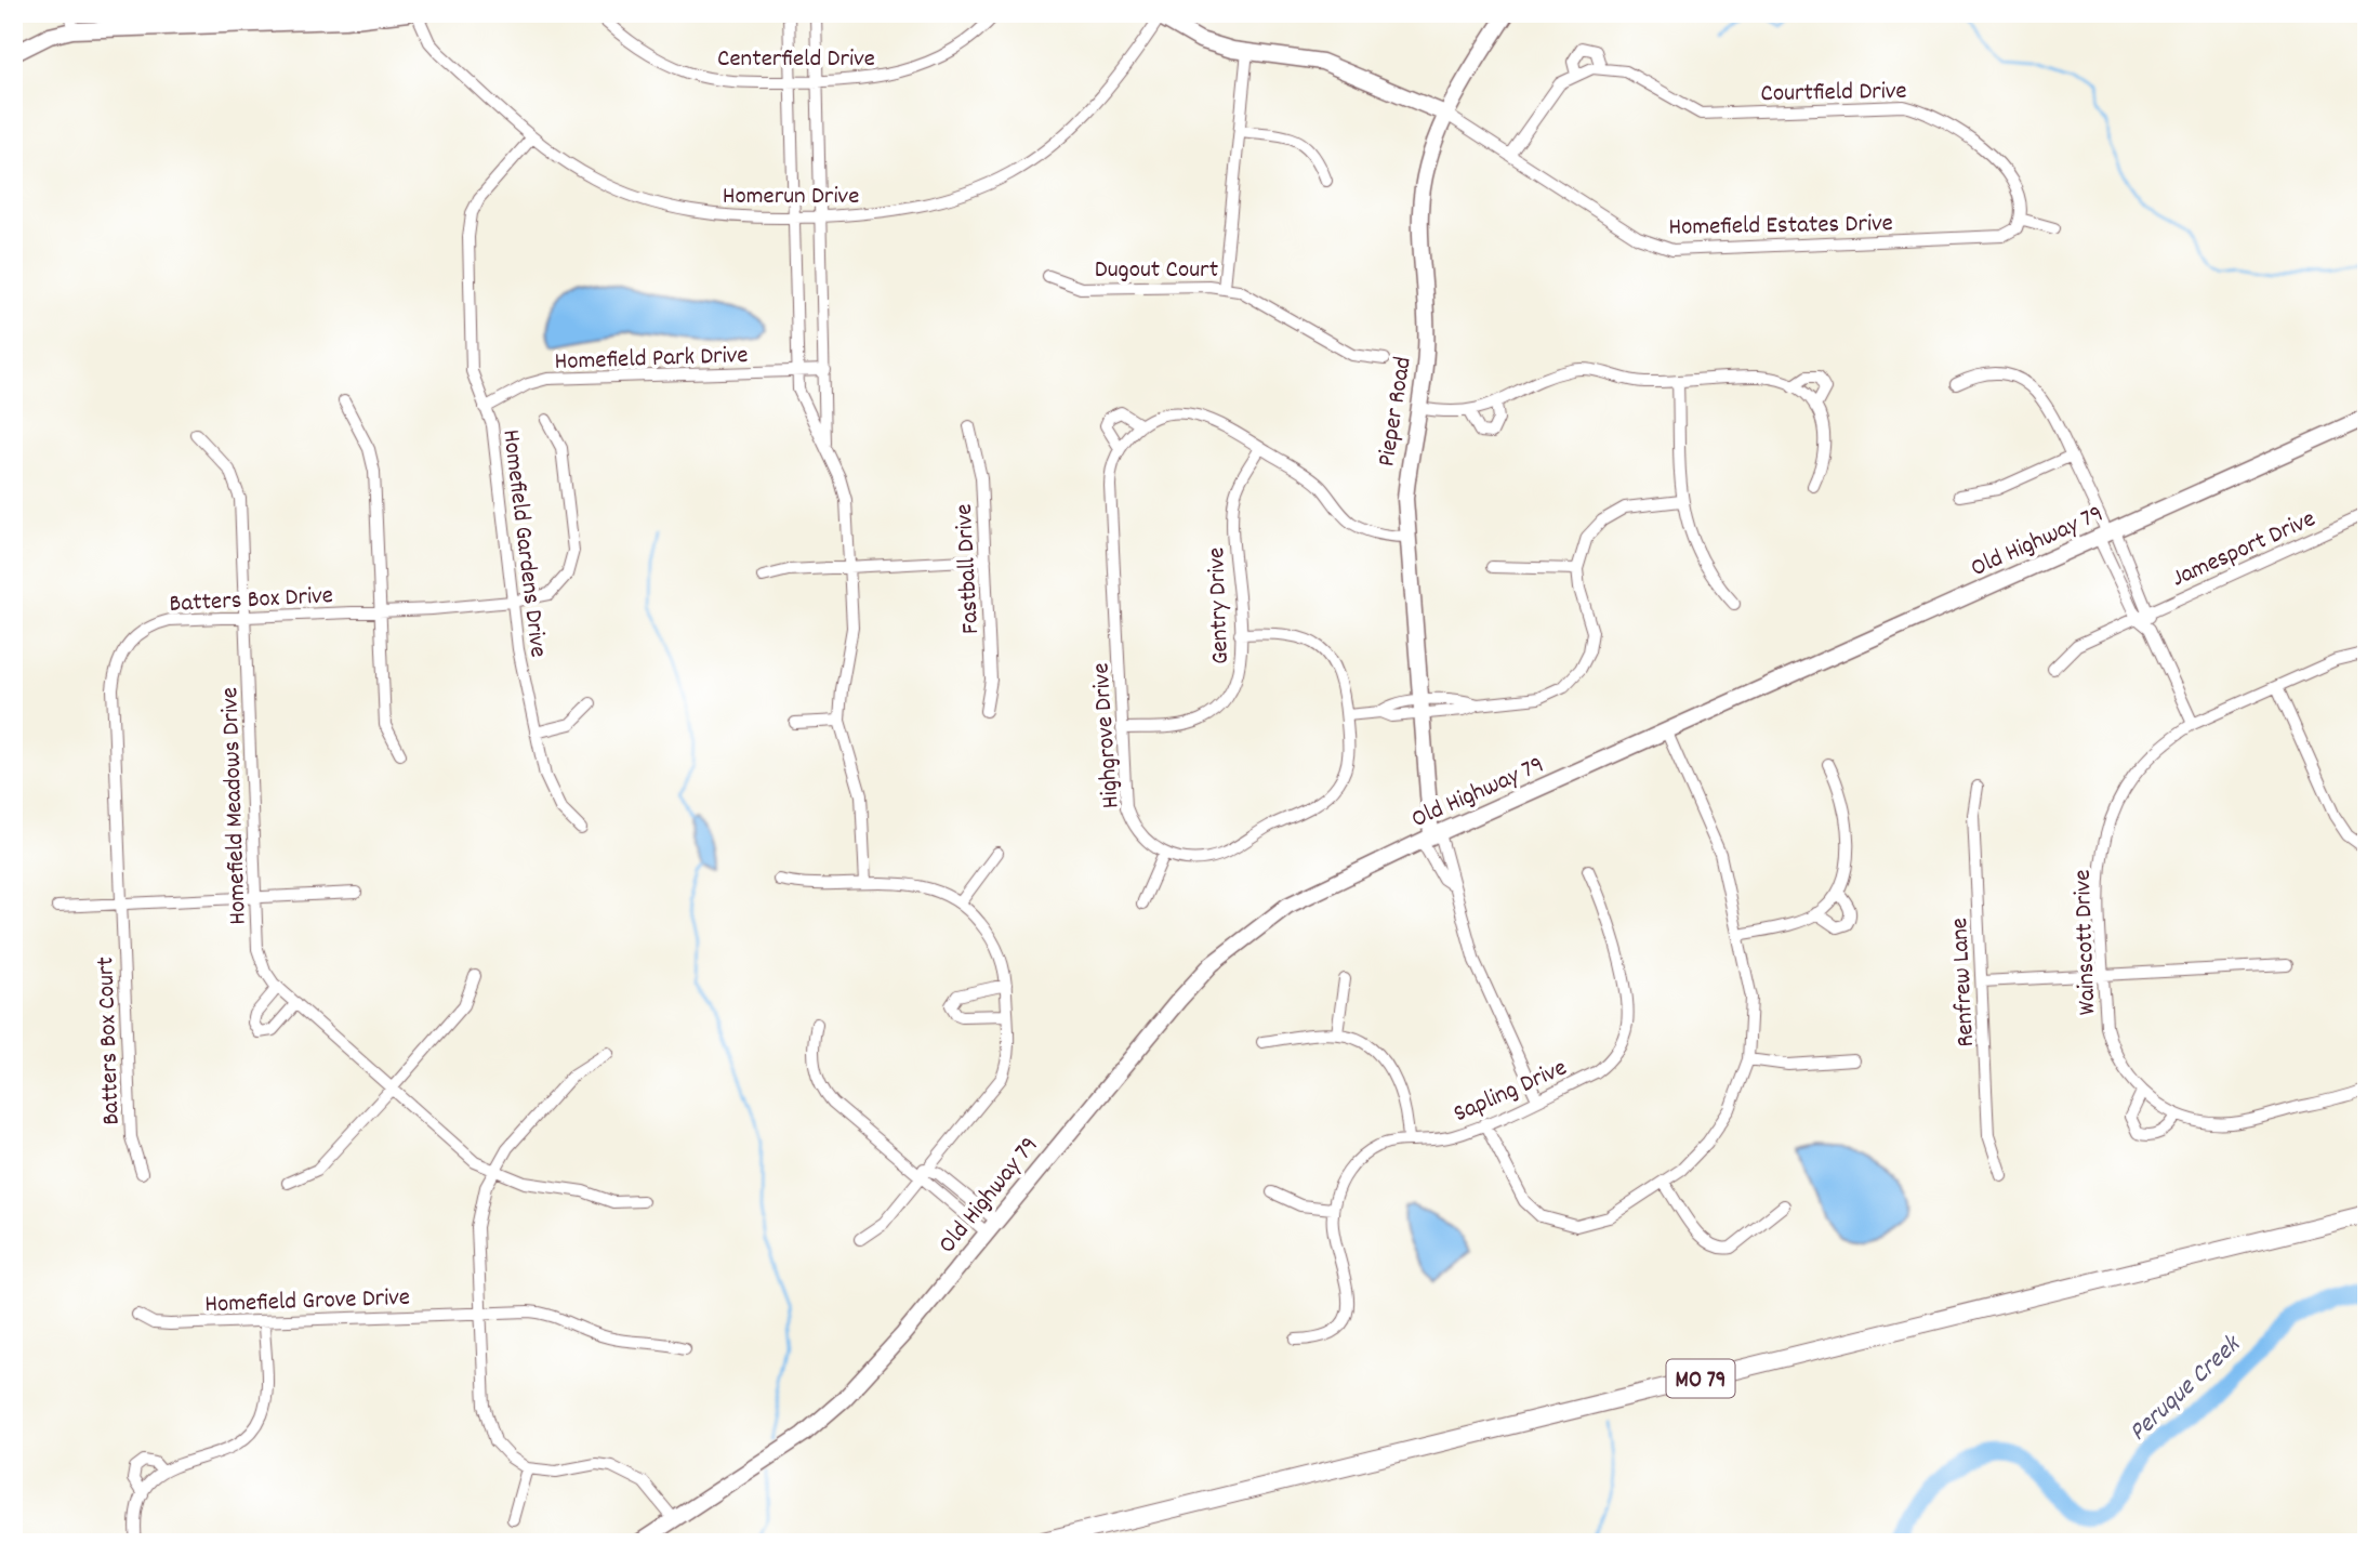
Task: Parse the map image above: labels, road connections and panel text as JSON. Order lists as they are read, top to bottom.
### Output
{
  "streets": {
    "main road": ["MO 79"],
    "street": [
      "Centerfield Drive",
      "Courtfield Drive",
      "Homerun Drive",
      "Homefield Estates Drive",
      "Dugout Court",
      "Homefield Park Drive",
      "Pieper Road",
      "Old Highway 79",
      "Homefield Gardens Drive",
      "Jamesport Drive",
      "Fastball Drive",
      "Batters Box Drive",
      "Gentry Drive",
      "Highgrove Drive",
      "Homefield Meadows Drive",
      "Wainscott Drive",
      "Renfrew Lane",
      "Batters Box Court",
      "Sapling Drive",
      "Homefield Grove Drive"
    ]
  },
  "crossings": [
    ["Courtfield Drive", "Homefield Estates Drive"],
    ["Homerun Drive", "Homefield Gardens Drive"],
    ["Homefield Estates Drive", "Pieper Road"],
    ["Homefield Park Drive", "Homefield Gardens Drive"],
    ["Pieper Road", "Old Highway 79"],
    ["Homefield Gardens Drive", "Batters Box Drive"],
    ["Batters Box Drive", "Homefield Meadows Drive"],
    ["Batters Box Drive", "Batters Box Court"],
    ["Gentry Drive", "Highgrove Drive"]
  ],
  "water": ["Peruque Creek"]
}
